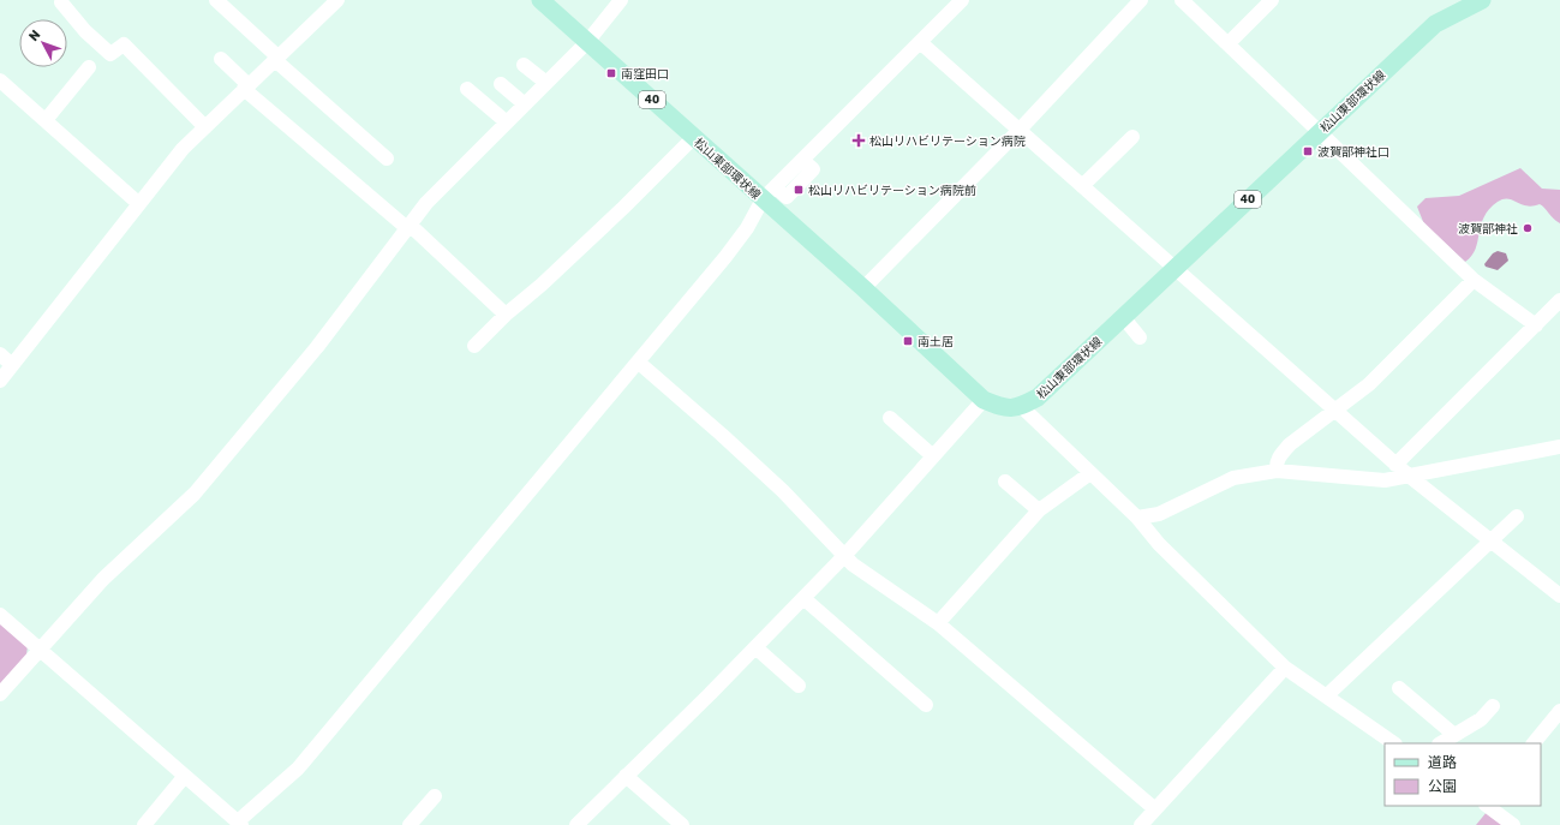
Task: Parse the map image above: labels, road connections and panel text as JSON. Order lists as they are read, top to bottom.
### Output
{
  "streets": {
    "main road": ["40", "松山東部環状線"]
  },
  "places": {
    "transit": [
      "南窪田口",
      "波賀部神社口",
      "松山リハビリテーション病院前",
      "南土居"
    ],
    "health": ["松山リハビリテーション病院"],
    "other": ["波賀部神社"]
  },
  "legend": ["道路", "公園"],
  "north": "top left"
}
